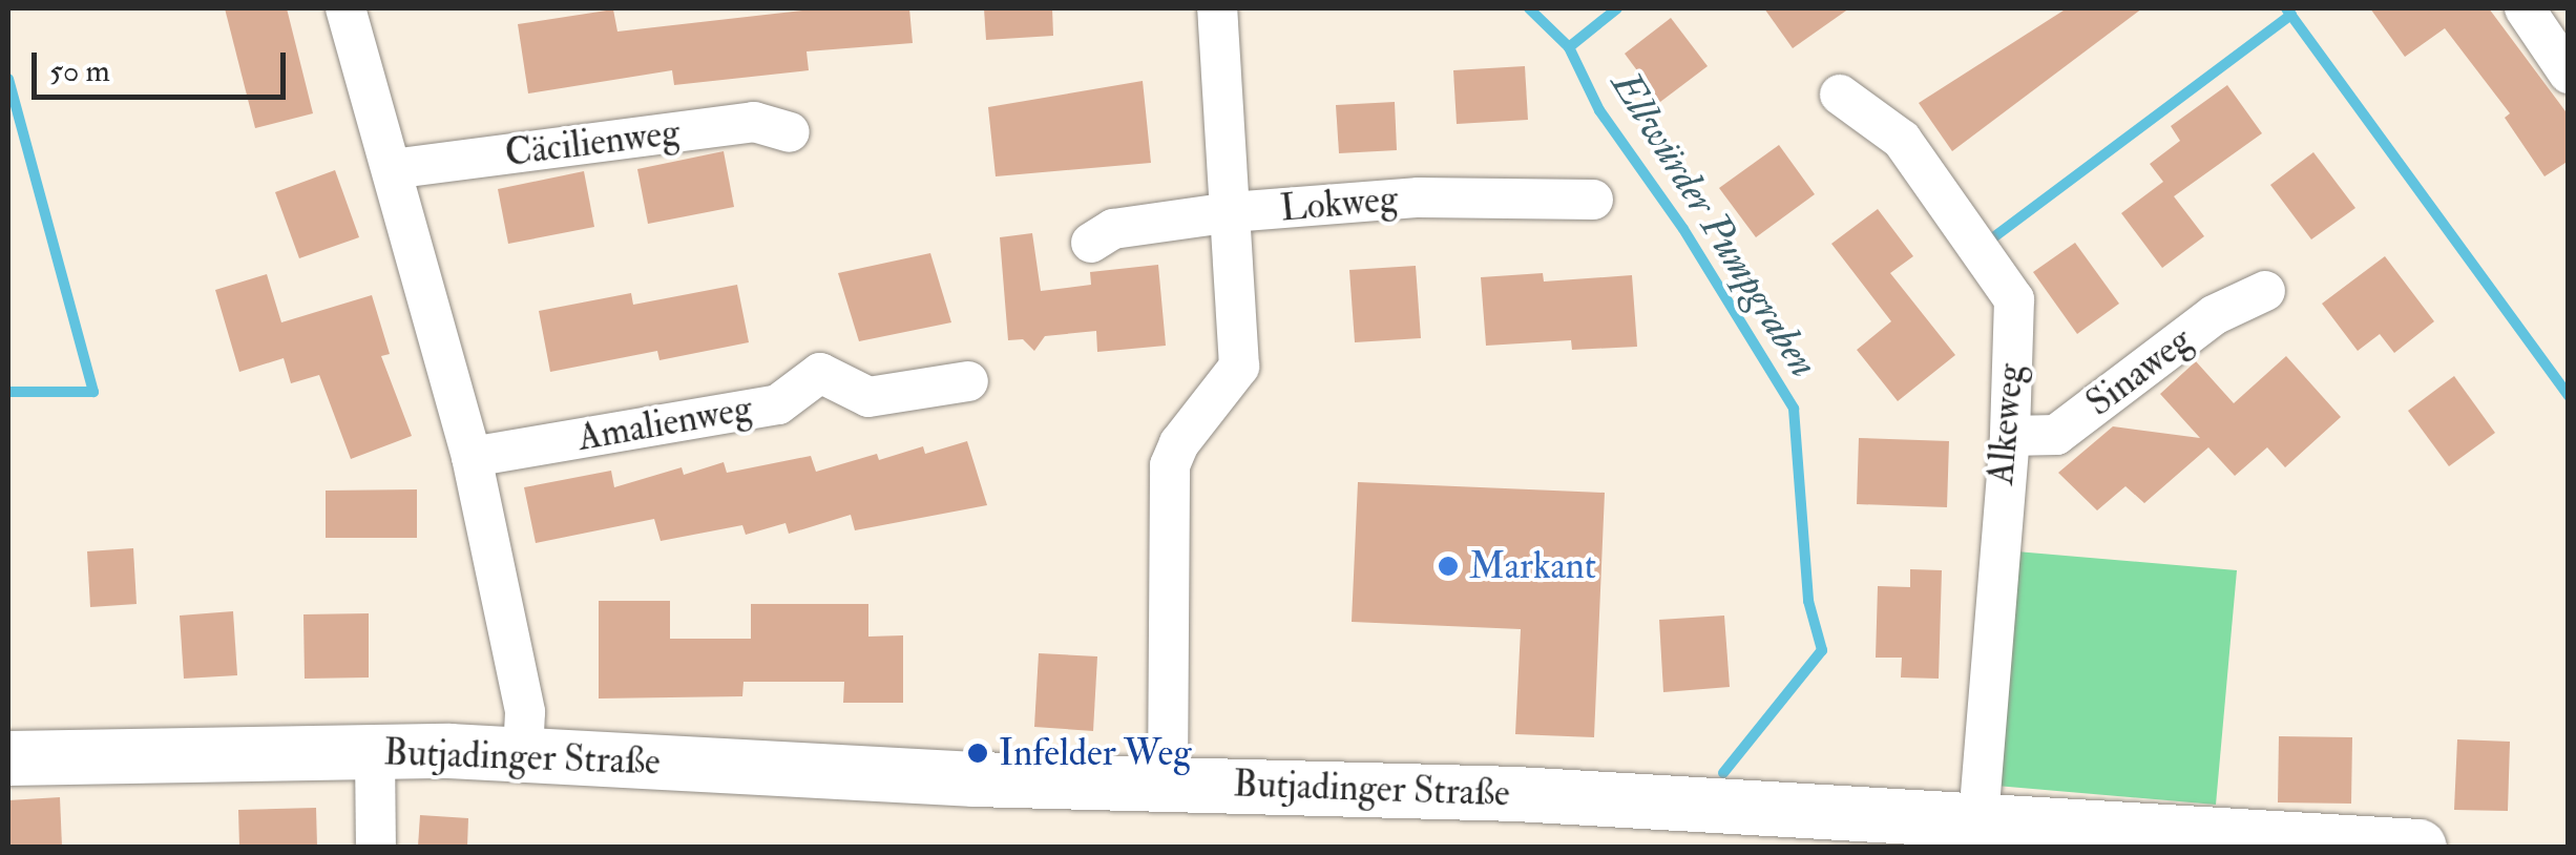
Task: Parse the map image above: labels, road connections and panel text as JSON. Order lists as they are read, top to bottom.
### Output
{
  "streets": {
    "main road": ["Butjadinger Straße"],
    "street": [
      "Cäcilienweg",
      "Lokweg",
      "Sinaweg",
      "Amalienweg",
      "Alkeweg"
    ]
  },
  "crossings": [
    ["Sinaweg", "Alkeweg"],
    ["Alkeweg", "Butjadinger Straße"]
  ],
  "water": ["Ellwürder Pumpgraben"],
  "places": ["Markant", "Infelder Weg"],
  "scale_bar": "50 m"
}
